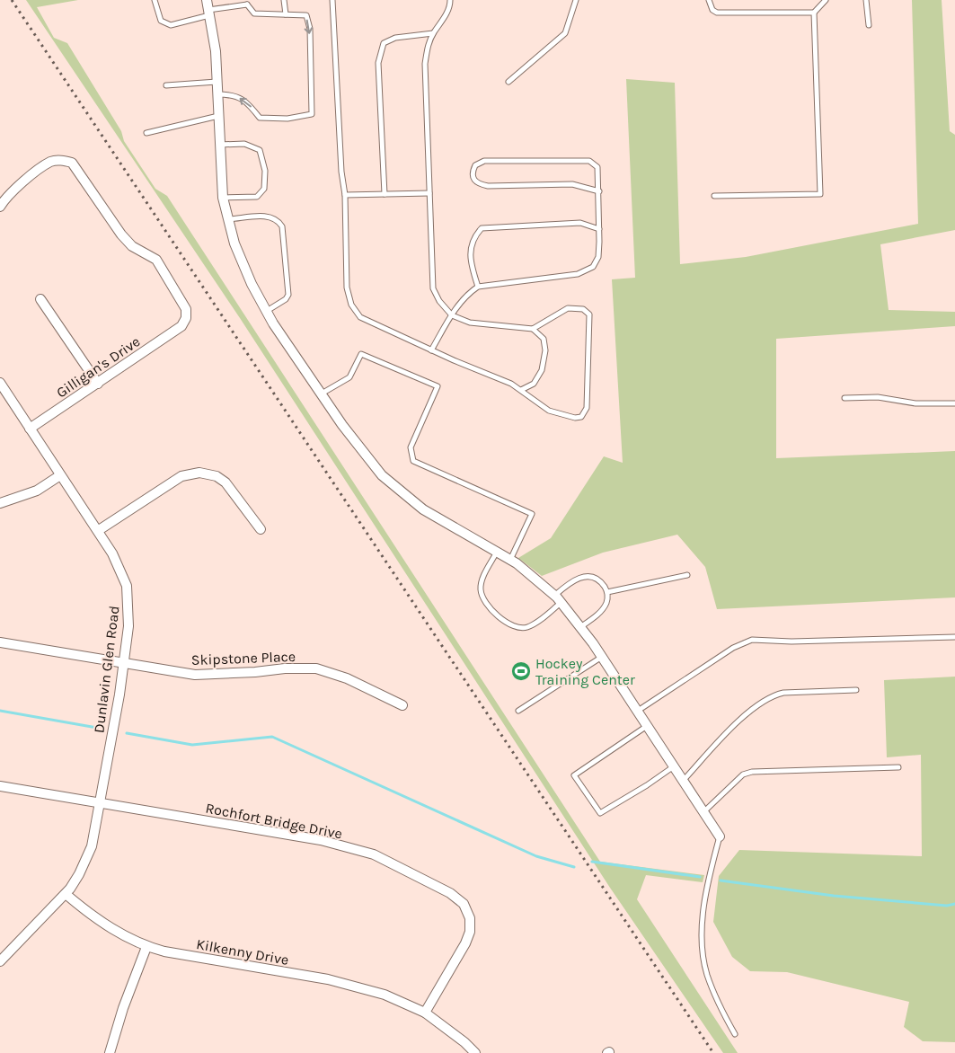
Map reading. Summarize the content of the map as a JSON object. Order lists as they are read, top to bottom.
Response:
{
  "streets": {
    "street": [
      "Gilligan's Drive",
      "Skipstone Place",
      "Dunlavin Glen Road",
      "Rochfort Bridge Drive",
      "Kilkenny Drive"
    ]
  },
  "crossings": [
    ["Gilligan's Drive", "Dunlavin Glen Road"],
    ["Skipstone Place", "Dunlavin Glen Road"],
    ["Dunlavin Glen Road", "Rochfort Bridge Drive"],
    ["Dunlavin Glen Road", "Kilkenny Drive"],
    ["Rochfort Bridge Drive", "Kilkenny Drive"]
  ],
  "places": {
    "sports": ["Hockey Training Center"]
  }
}
